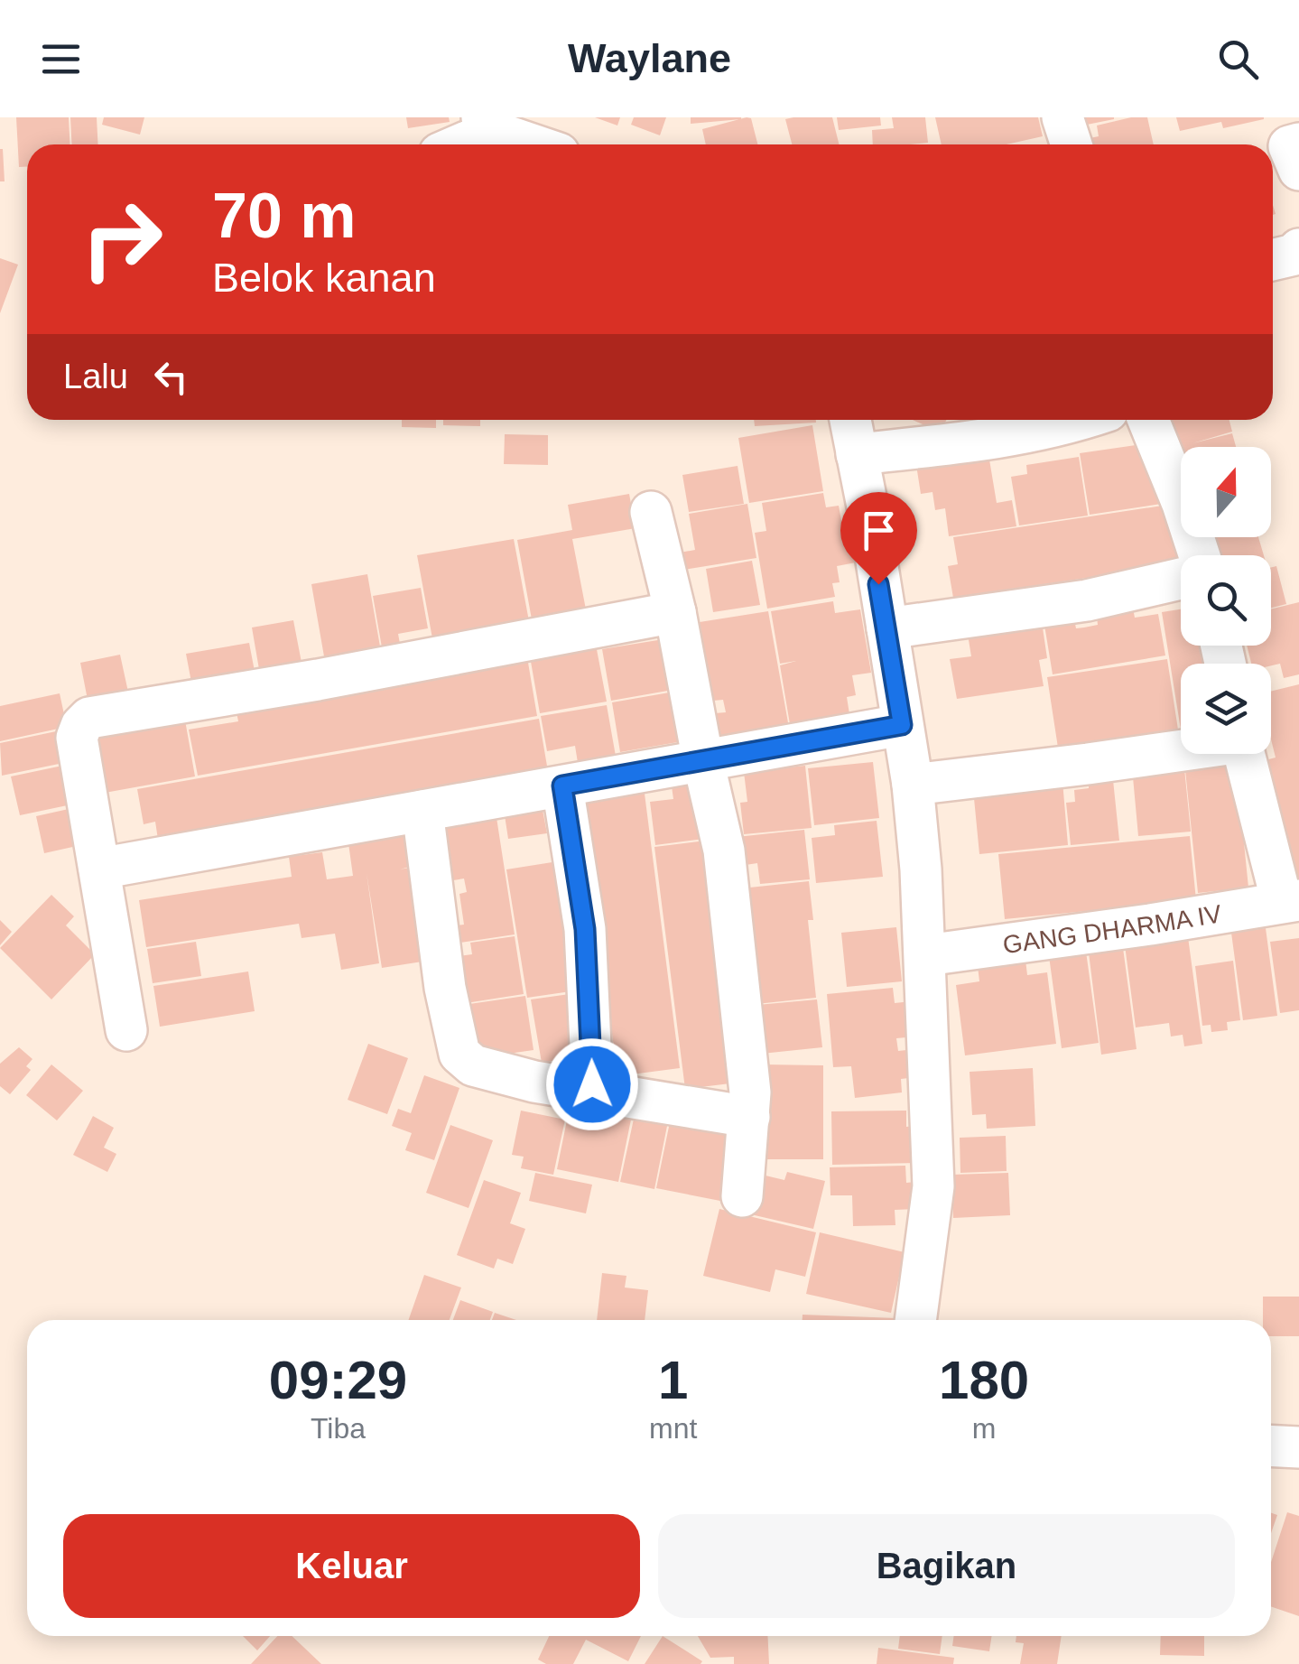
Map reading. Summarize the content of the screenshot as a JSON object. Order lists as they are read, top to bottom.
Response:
{
  "streets": {
    "street": ["GANG DHARMA IV"]
  },
  "north": "top",
  "page": {
    "header": "Waylane",
    "turn": ["70 m", "Belok kanan"],
    "then": "Lalu",
    "eta": [
      "09:29",
      "Tiba",
      "1",
      "mnt",
      "180",
      "m"
    ],
    "buttons": ["Keluar", "Bagikan"]
  }
}
